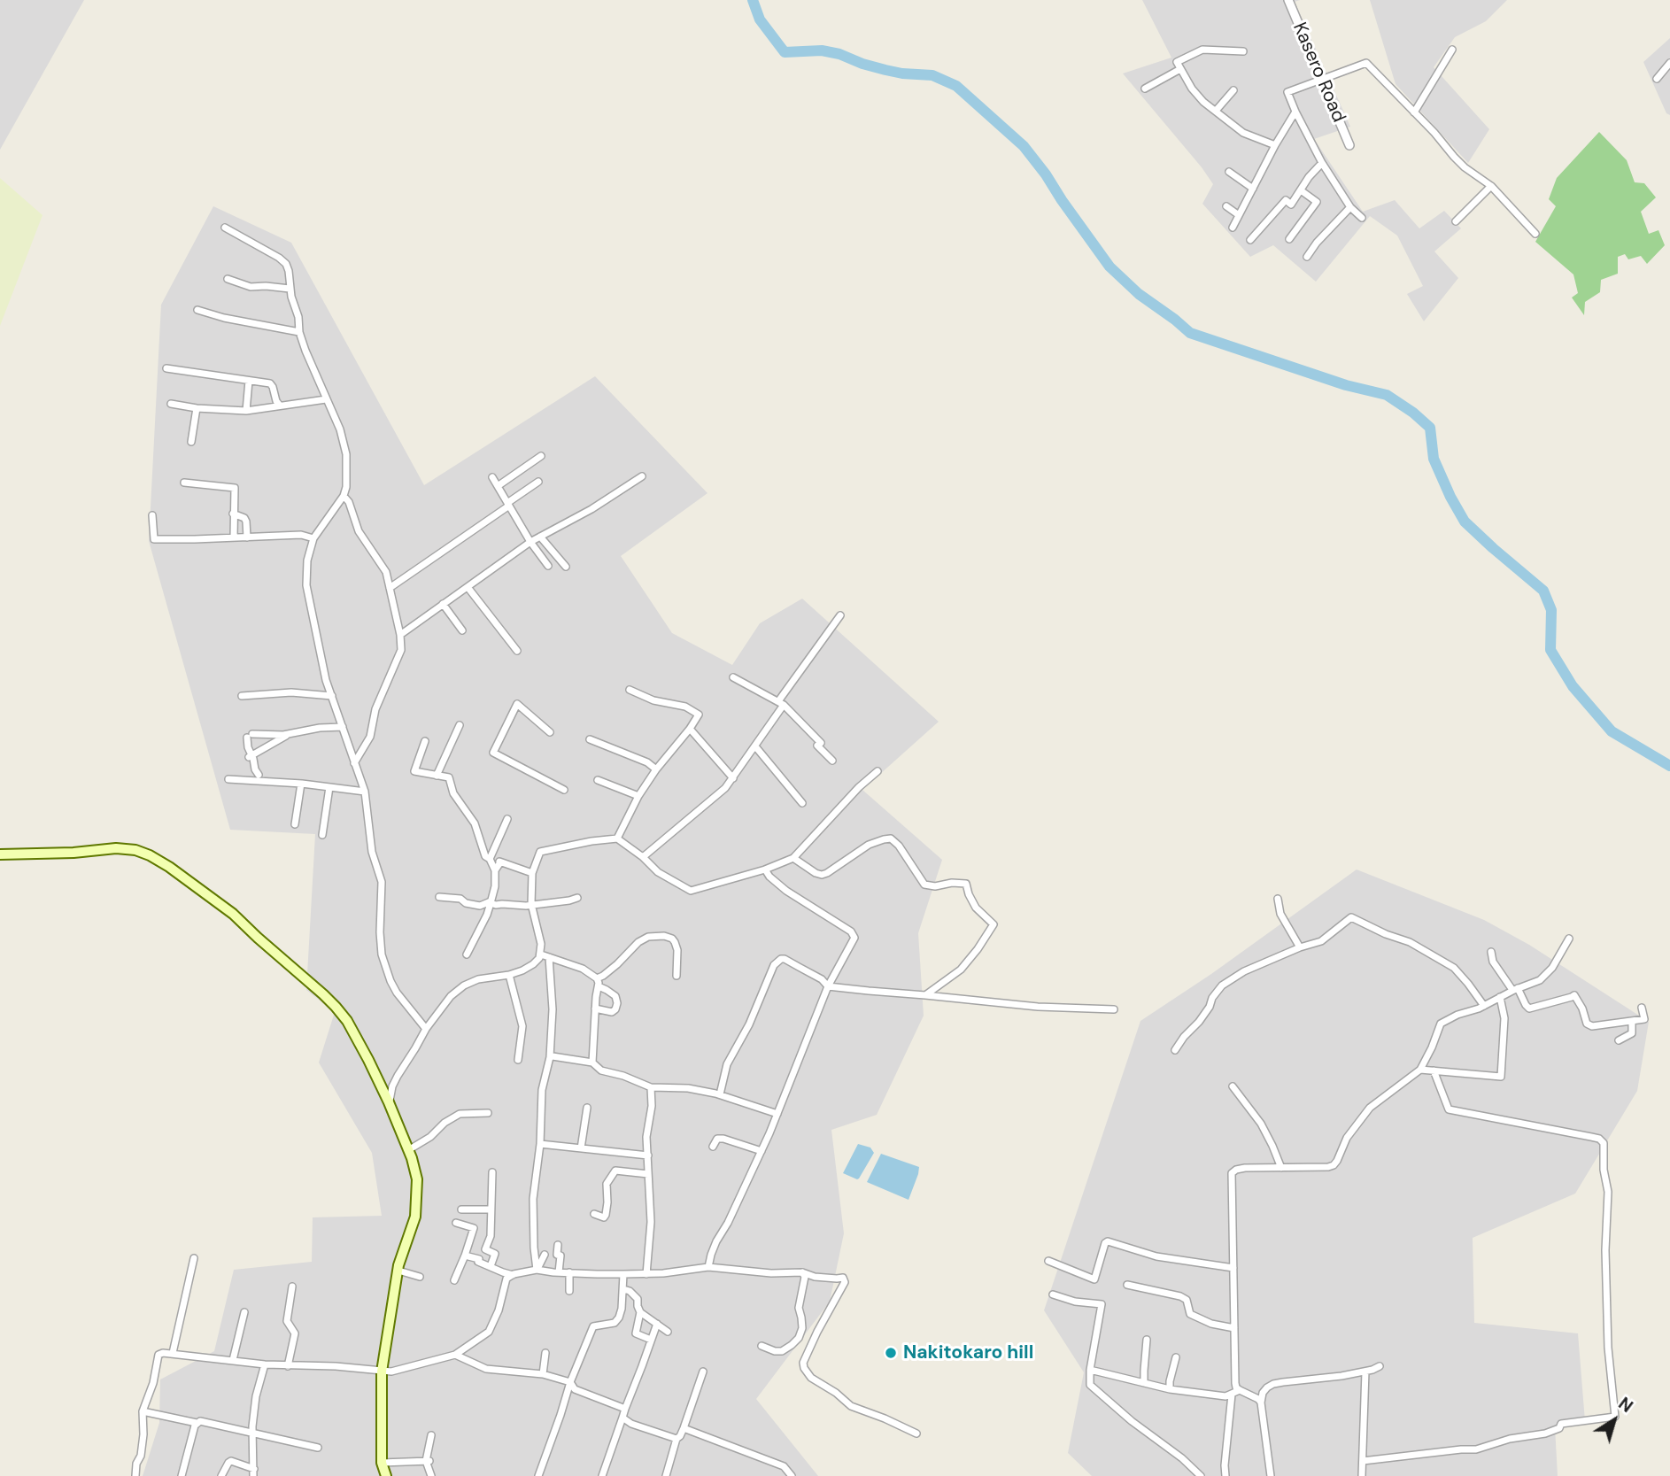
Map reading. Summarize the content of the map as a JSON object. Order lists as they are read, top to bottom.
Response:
{
  "streets": {
    "street": ["Kasero Road"]
  },
  "places": ["Nakitokaro hill"],
  "north": "top right"
}
